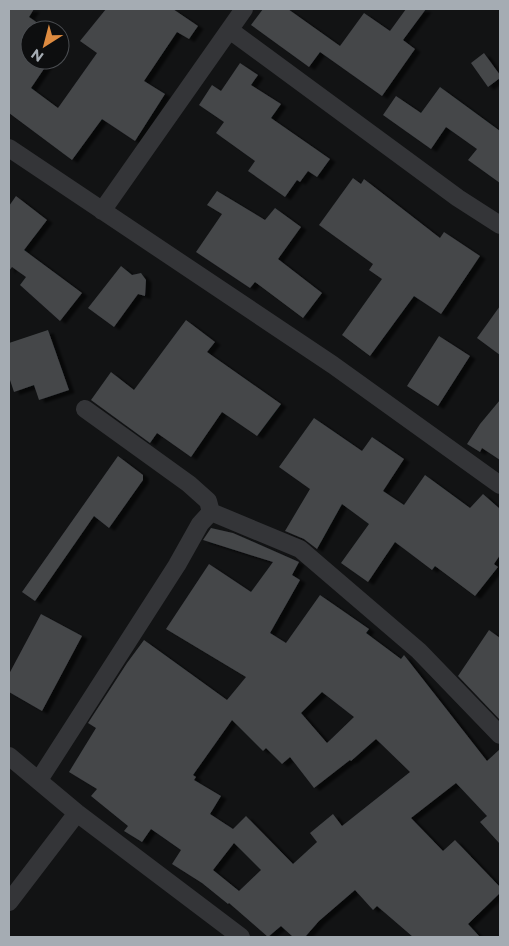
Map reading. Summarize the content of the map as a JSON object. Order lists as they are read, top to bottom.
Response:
{
  "north": "bottom left"
}
